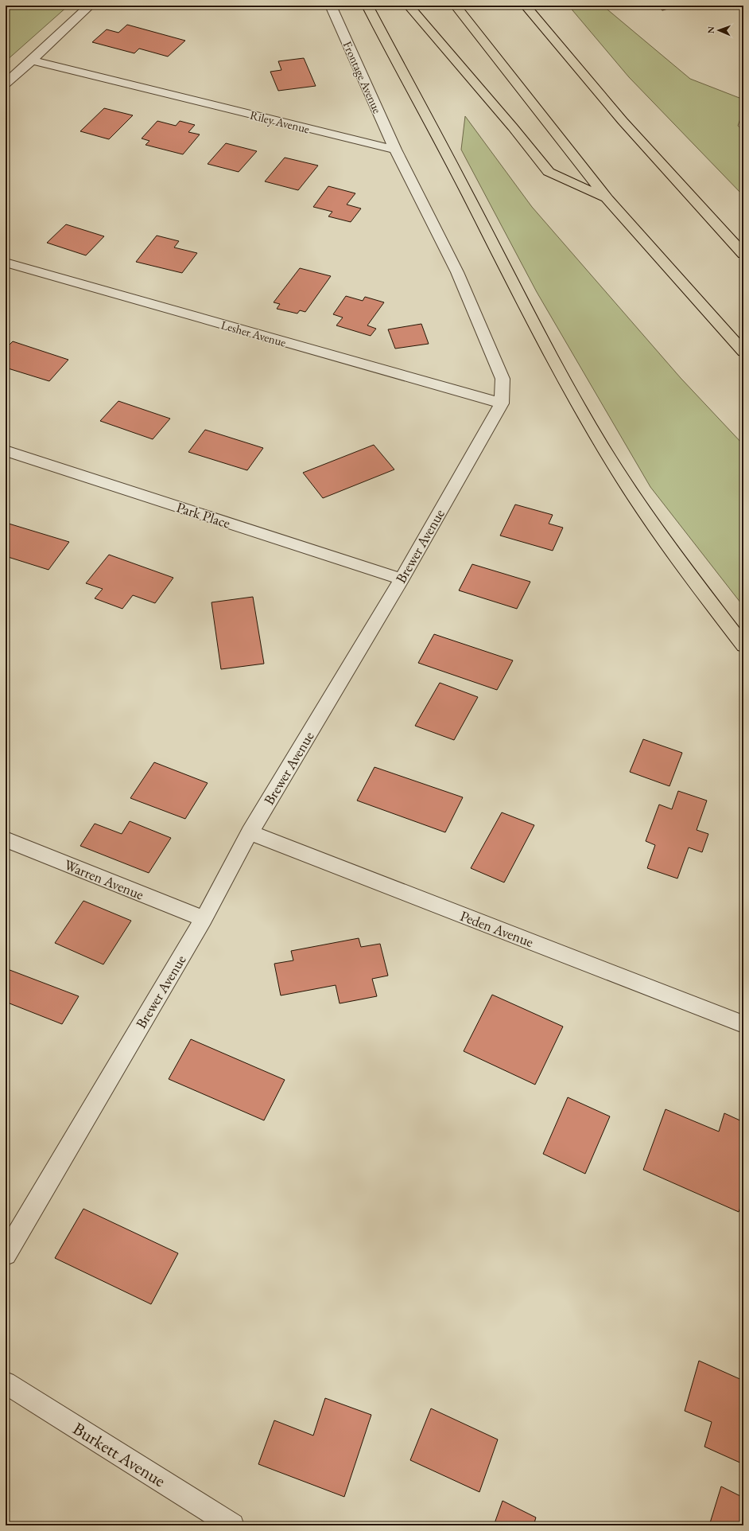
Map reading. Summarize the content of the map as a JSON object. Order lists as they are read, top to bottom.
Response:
{
  "streets": {
    "street": [
      "Frontage Avenue",
      "Riley Avenue",
      "Lesher Avenue",
      "Park Place",
      "Brewer Avenue",
      "Warren Avenue",
      "Peden Avenue",
      "Burkett Avenue"
    ]
  },
  "crossings": [
    ["Frontage Avenue", "Riley Avenue"],
    ["Frontage Avenue", "Brewer Avenue"],
    ["Riley Avenue", "Brewer Avenue"],
    ["Lesher Avenue", "Brewer Avenue"],
    ["Park Place", "Brewer Avenue"],
    ["Brewer Avenue", "Warren Avenue"],
    ["Brewer Avenue", "Peden Avenue"]
  ],
  "north": "left"
}
